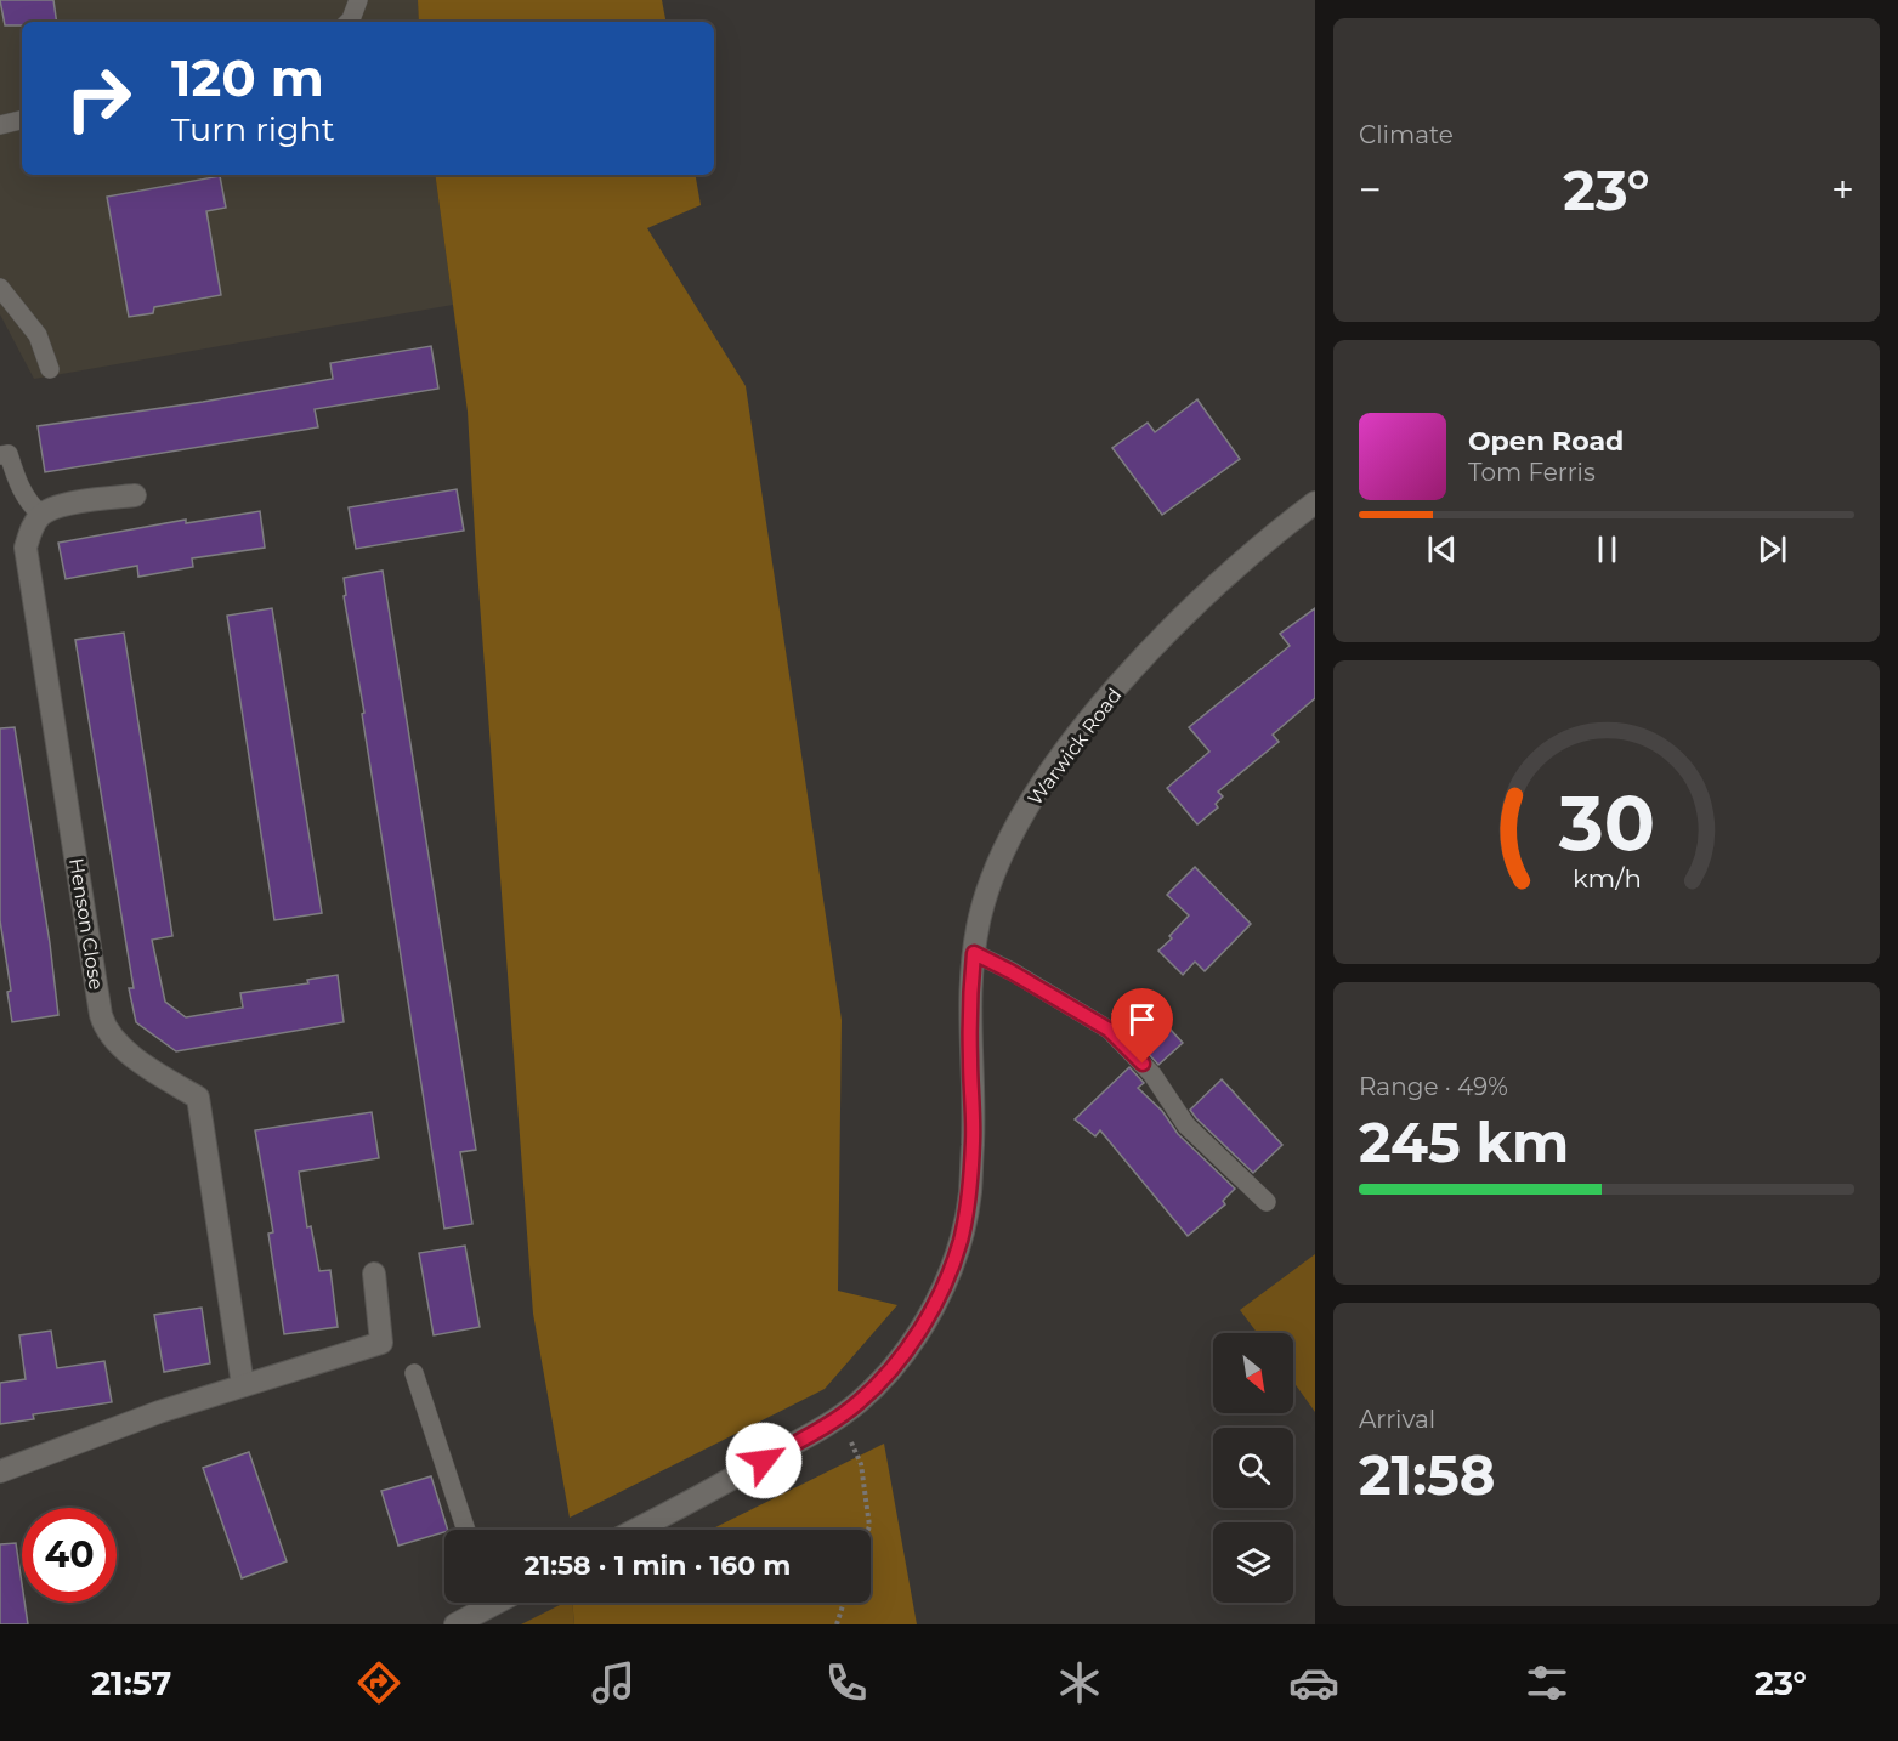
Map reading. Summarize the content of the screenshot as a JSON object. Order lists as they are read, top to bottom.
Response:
{
  "streets": {
    "street": ["Warwick Road", "Henson Close"]
  },
  "north": "bottom right",
  "page": {
    "tile": [
      "Climate",
      ["Range · 49%", "245 km"],
      ["Arrival", "21:58"]
    ],
    "turn": ["120 m", "Turn right"],
    "heat": ["−", "23°", "+"],
    "song": ["Open Road", "Tom Ferris"],
    "limit": "40",
    "trip": "21:58 · 1 min · 160 m",
    "tabs": ["21:57", "23°"],
    "gauge": ["30", "km/h"]
  }
}
